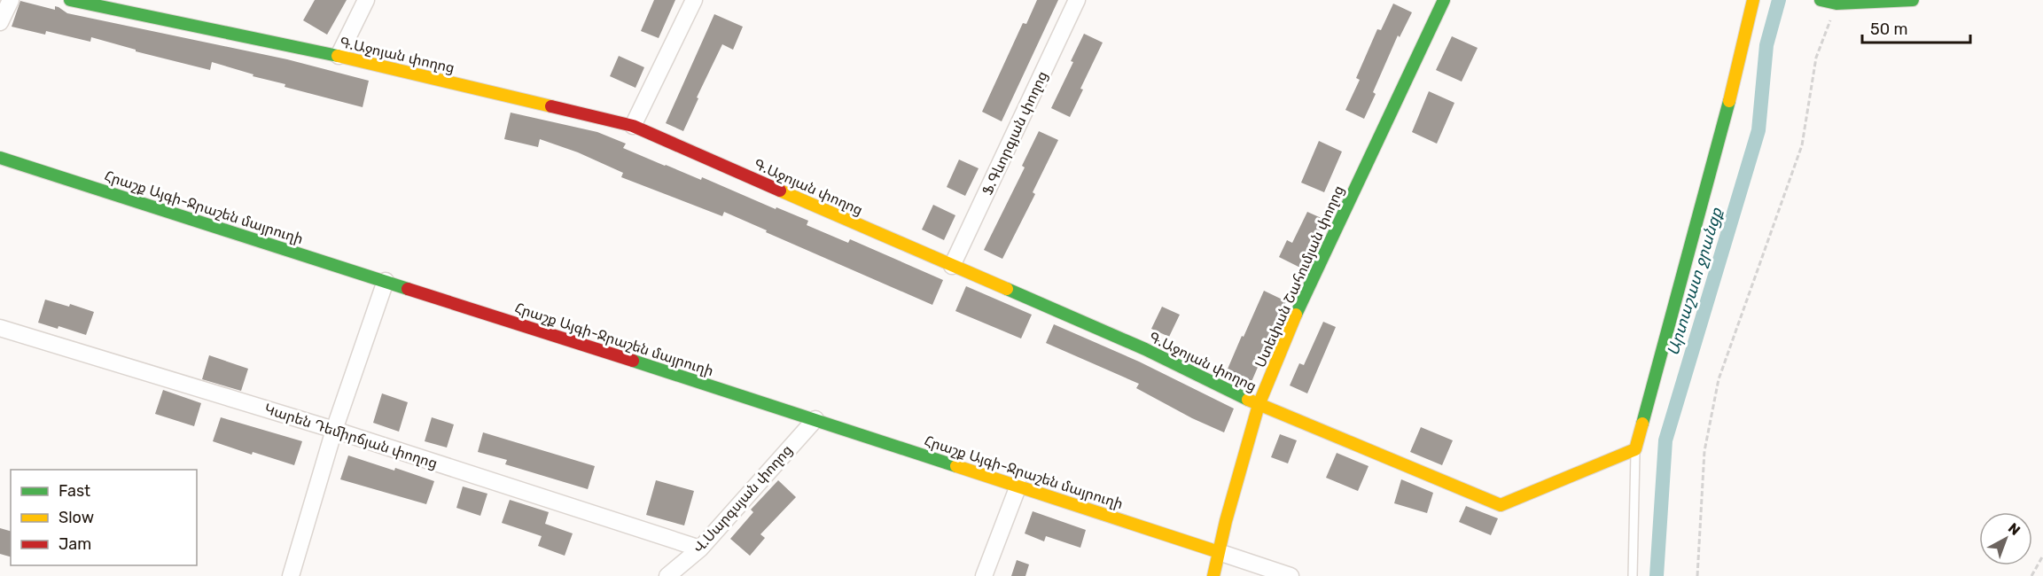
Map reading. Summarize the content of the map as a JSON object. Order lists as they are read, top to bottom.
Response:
{
  "streets": {
    "street": [
      "Գ.Աջոյան փողոց",
      "Ֆ.Գևորգյան փողոց",
      "Հրաշք Այգի-Ջրաշեն մայրուղի",
      "Ստեփան Շահումյան փողոց",
      "Կարեն Դեմիրճյան փողոց",
      "Վ.Սարգսյան փողոց"
    ]
  },
  "crossings": [
    ["Գ.Աջոյան փողոց", "Ֆ.Գևորգյան փողոց"],
    ["Գ.Աջոյան փողոց", "Ստեփան Շահումյան փողոց"],
    ["Հրաշք Այգի-Ջրաշեն մայրուղի", "Ստեփան Շահումյան փողոց"],
    ["Հրաշք Այգի-Ջրաշեն մայրուղի", "Վ.Սարգսյան փողոց"],
    ["Կարեն Դեմիրճյան փողոց", "Վ.Սարգսյան փողոց"]
  ],
  "water": ["Արտաշատ ջրանցք"],
  "legend": ["Fast", "Slow", "Jam"],
  "scale_bar": "50 m",
  "north": "top right"
}
